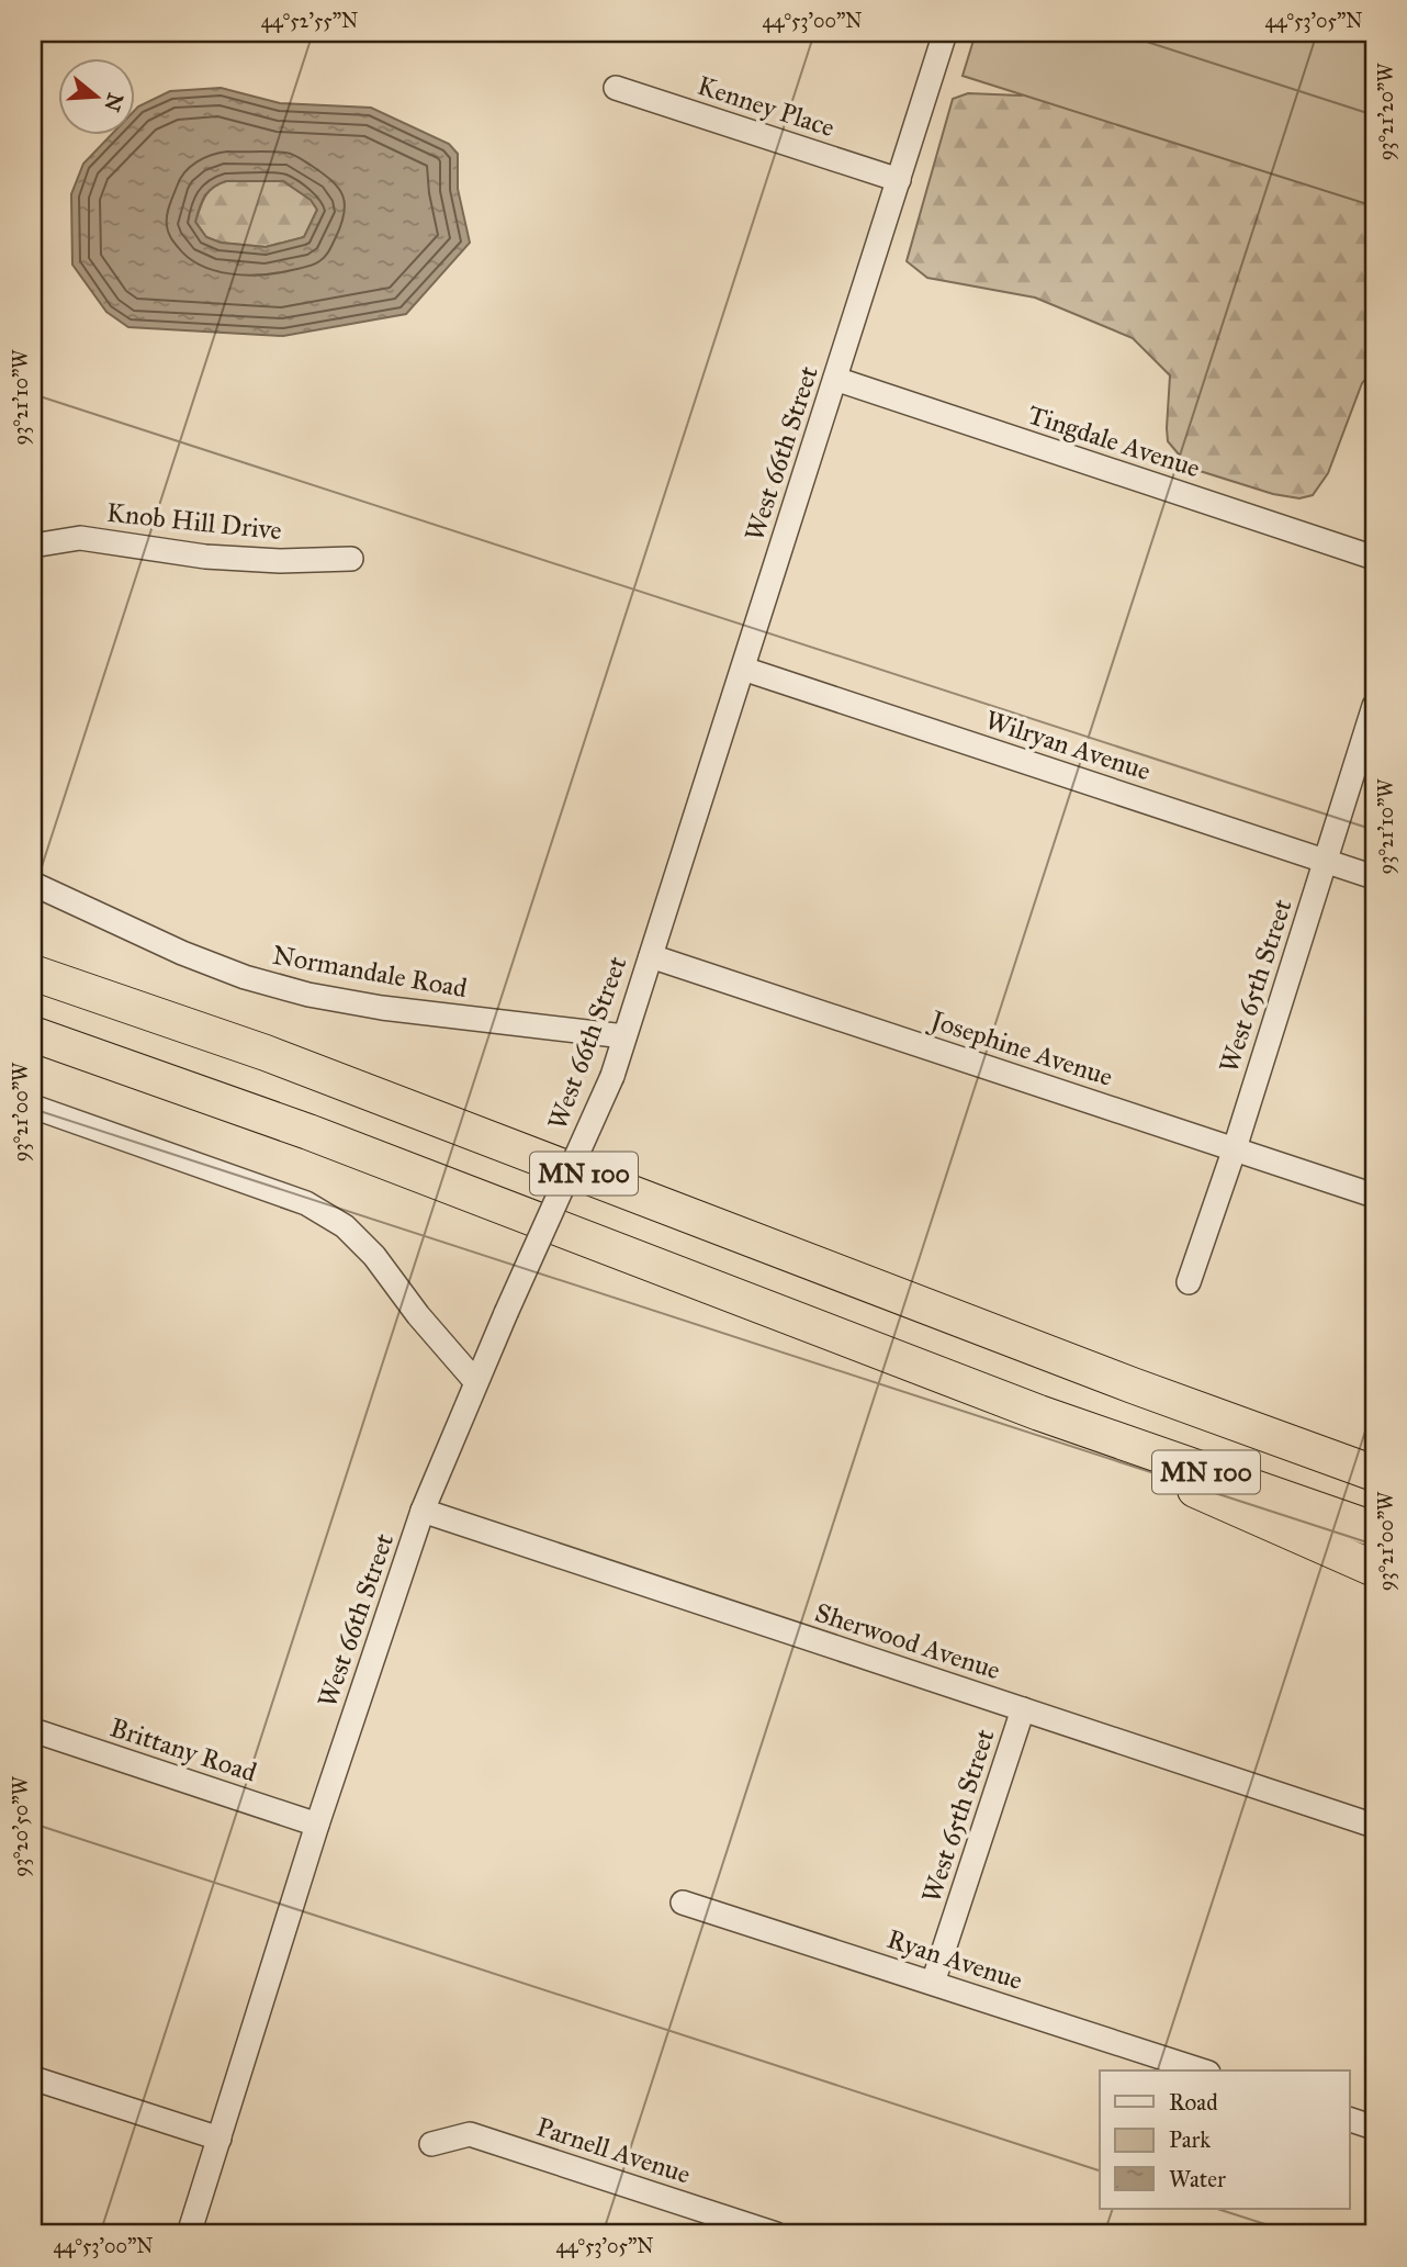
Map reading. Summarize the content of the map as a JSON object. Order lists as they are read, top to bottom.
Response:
{
  "streets": {
    "highway": ["MN 100"],
    "street": [
      "Kenney Place",
      "Tingdale Avenue",
      "West 66th Street",
      "Knob Hill Drive",
      "Wilryan Avenue",
      "Normandale Road",
      "West 65th Street",
      "Josephine Avenue",
      "Sherwood Avenue",
      "Brittany Road",
      "Ryan Avenue",
      "Parnell Avenue"
    ]
  },
  "crossings": [
    ["Kenney Place", "West 66th Street"],
    ["Tingdale Avenue", "West 66th Street"],
    ["West 66th Street", "Wilryan Avenue"],
    ["West 66th Street", "Normandale Road"],
    ["West 66th Street", "Josephine Avenue"],
    ["West 66th Street", "Sherwood Avenue"],
    ["West 66th Street", "Brittany Road"],
    ["Wilryan Avenue", "West 65th Street"],
    ["West 65th Street", "Josephine Avenue"],
    ["West 65th Street", "Sherwood Avenue"],
    ["West 65th Street", "Ryan Avenue"]
  ],
  "legend": ["Road", "Park", "Water"],
  "north": "right",
  "coordinates": [
    "44°52'55\"N",
    "44°53'00\"N",
    "44°53'05\"N",
    "93°21'20\"W",
    "93°21'10\"W",
    "93°21'00\"W",
    "93°20'50\"W"
  ]
}
